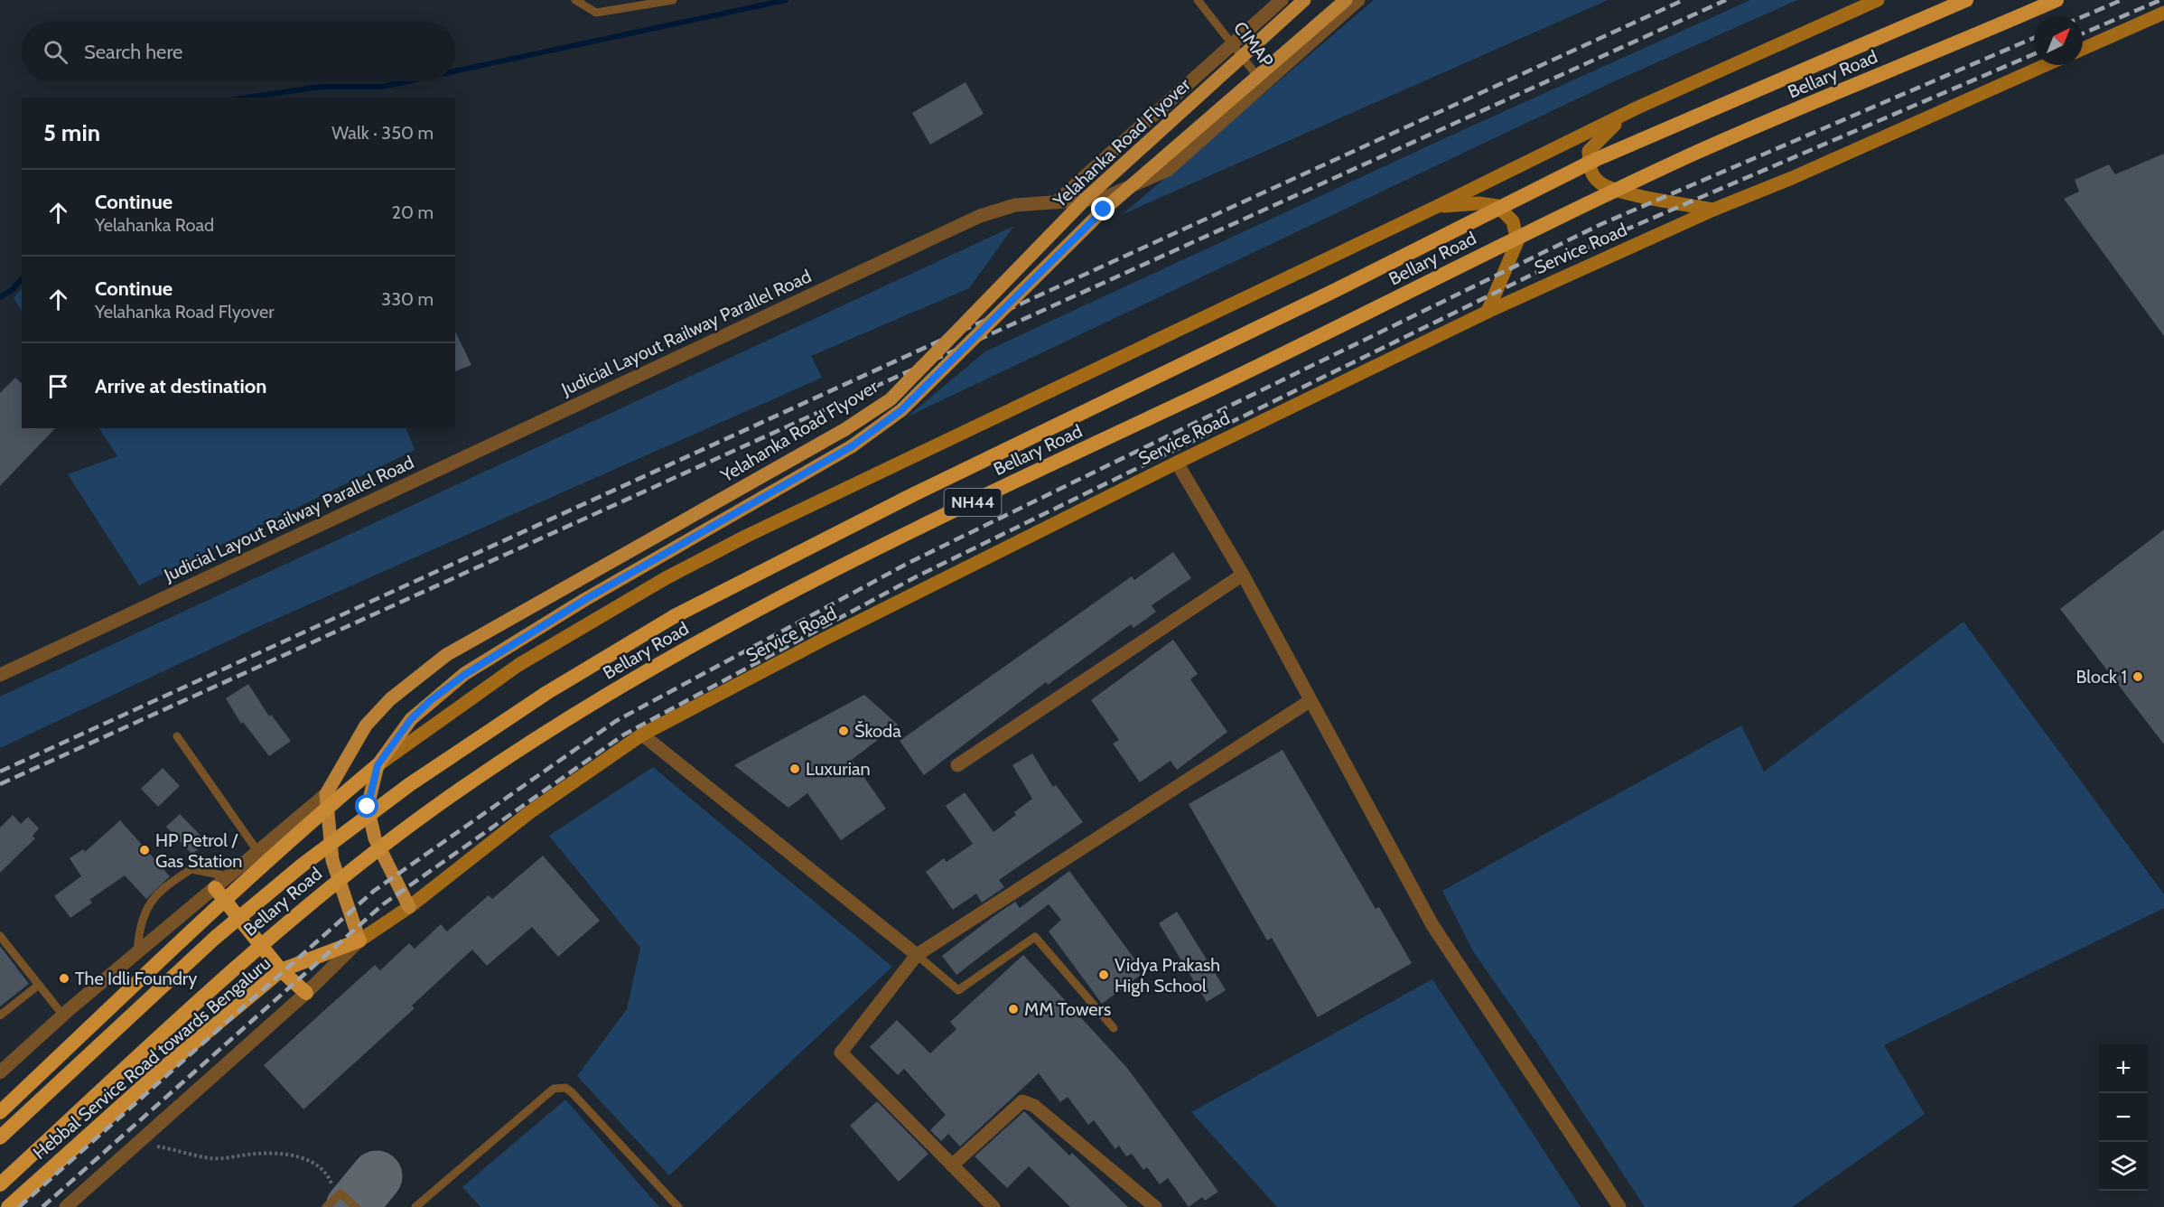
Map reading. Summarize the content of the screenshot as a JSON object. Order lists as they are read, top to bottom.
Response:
{
  "streets": {
    "highway": ["Bellary Road", "NH44", "Hebbal Service Road towards Bengaluru"],
    "main road": ["Yelahanka Road Flyover", "Service Road"],
    "street": ["Judicial Layout Railway Parallel Road"],
    "lane": ["CIMAP"]
  },
  "crossings": [
    ["CIMAP", "Judicial Layout Railway Parallel Road"],
    ["Service Road", "Hebbal Service Road towards Bengaluru"]
  ],
  "places": [
    "Block 1",
    "Škoda",
    "Luxurian",
    "HP Petrol / Gas Station",
    "Vidya Prakash High School",
    "The Idli Foundry",
    "MM Towers"
  ],
  "north": "top right",
  "page": {
    "search": "Search here",
    "heading": ["5 min", "Walk · 350 m"],
    "list": [
      ["Continue", "Yelahanka Road", "20 m"],
      ["Continue", "Yelahanka Road Flyover", "330 m"],
      "Arrive at destination"
    ],
    "map_buttons": ["+", "−"]
  }
}
